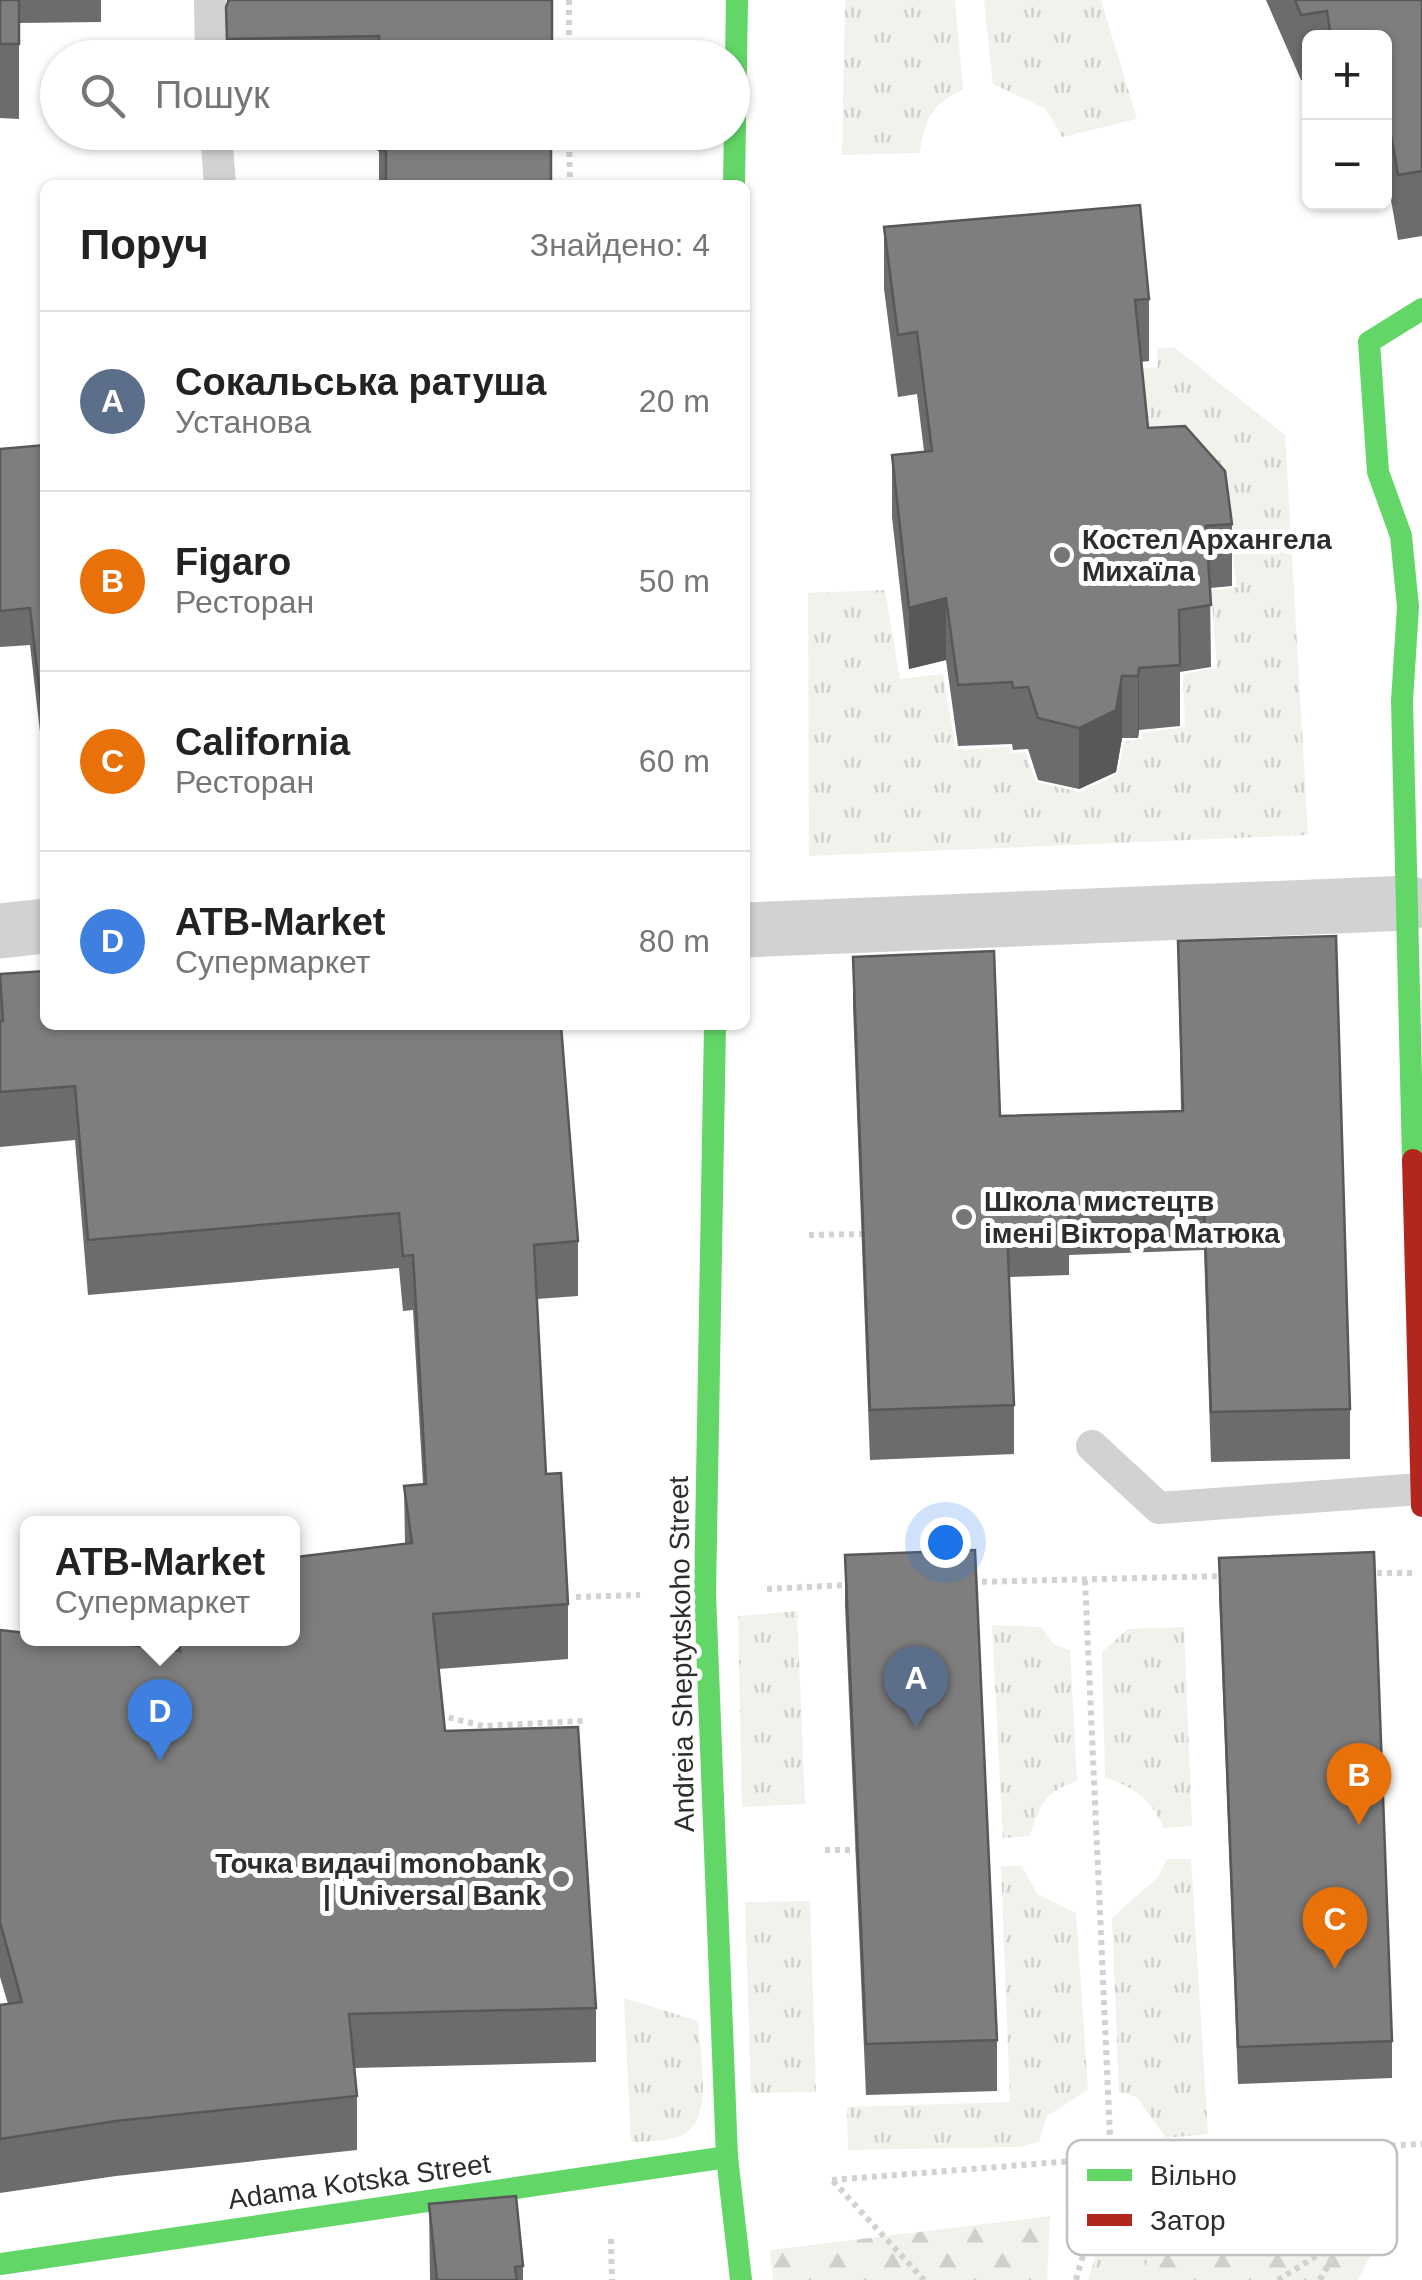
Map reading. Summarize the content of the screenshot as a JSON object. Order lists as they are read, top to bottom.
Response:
{
  "streets": {
    "street": ["Andreia Sheptytskoho Street", "Adama Kotska Street"]
  },
  "crossings": [
    ["Andreia Sheptytskoho Street", "Adama Kotska Street"]
  ],
  "places": ["Костел Архангела Михаїла", "Школа мистецтв імені Віктора Матюка", "Точка видачі monobank | Universal Bank"],
  "legend": ["Вільно", "Затор"],
  "page": {
    "map_buttons": ["+", "−"],
    "search": "Пошук",
    "heading": ["Поруч", "Знайдено: 4"],
    "list": [
      {
        "mark": "A",
        "name": "Сокальська ратуша",
        "note": "Установа",
        "value": "20 m"
      },
      {
        "mark": "B",
        "name": "Figaro",
        "note": "Ресторан",
        "value": "50 m"
      },
      {
        "mark": "C",
        "name": "California",
        "note": "Ресторан",
        "value": "60 m"
      },
      {
        "mark": "D",
        "name": "ATB-Market",
        "note": "Супермаркет",
        "value": "80 m"
      }
    ],
    "popup": ["ATB-Market", "Супермаркет"],
    "pins": [
      "A",
      "D",
      "B",
      "C"
    ]
  }
}
